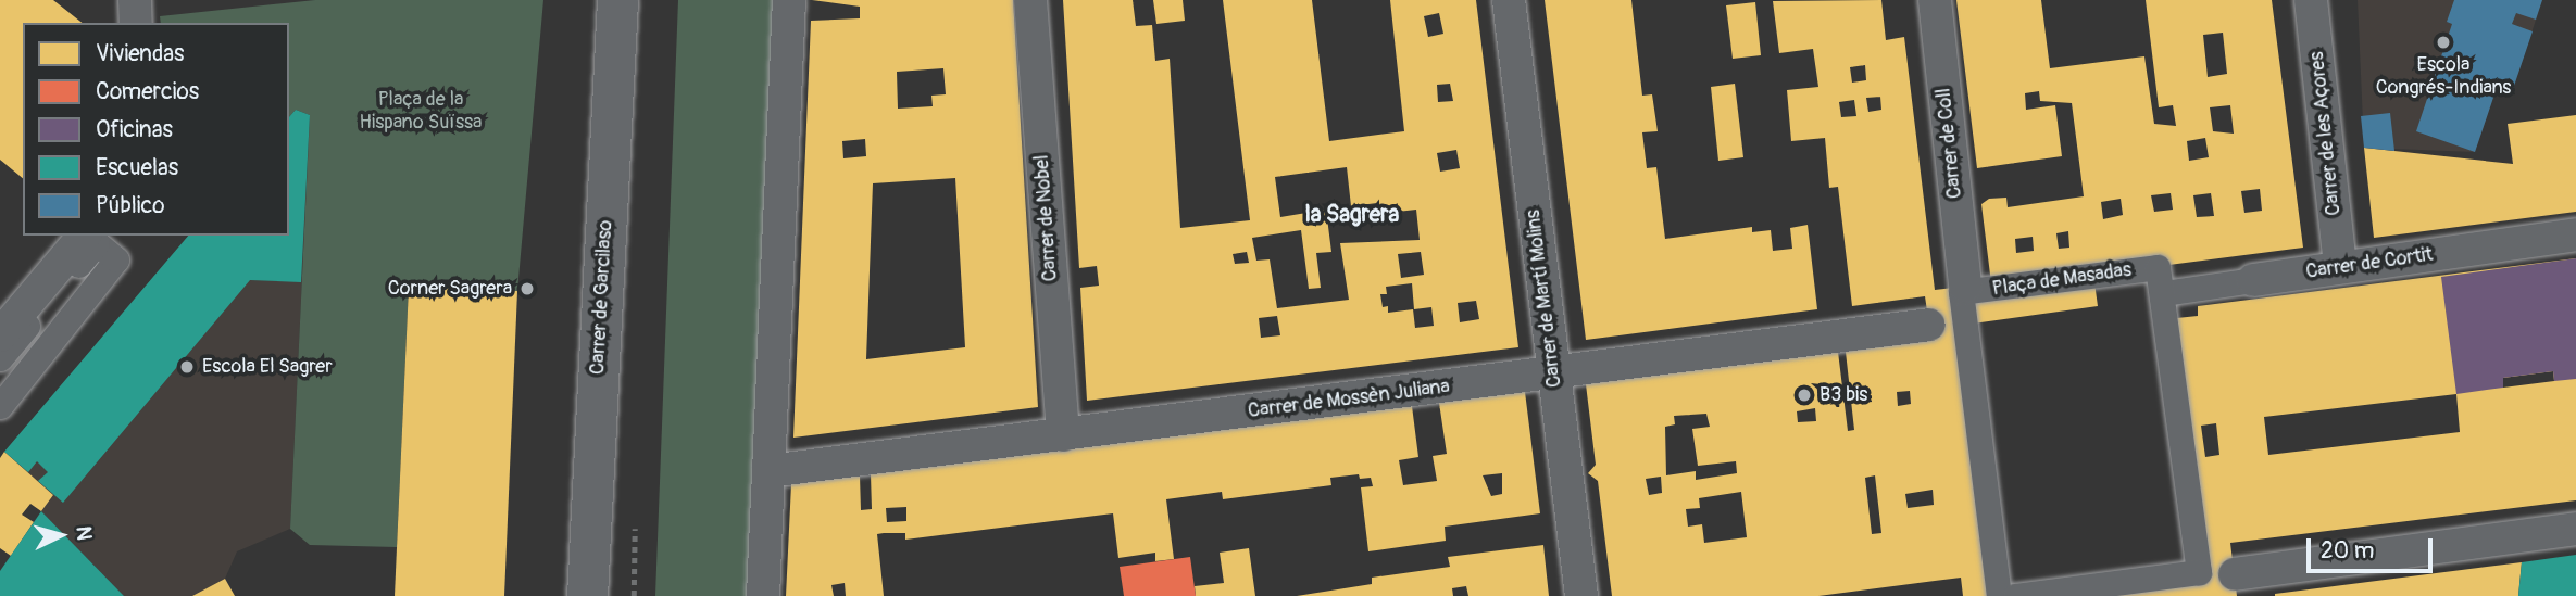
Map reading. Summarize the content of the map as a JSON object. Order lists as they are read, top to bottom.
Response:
{
  "streets": {
    "street": [
      "Carrer de les Açores",
      "Carrer de Coll",
      "Carrer de Nobel",
      "Carrer de Cortit",
      "Plaça de Masadas",
      "Carrer de Garcilaso",
      "Carrer de Martí Molins",
      "Carrer de Mossèn Juliana"
    ]
  },
  "crossings": [
    ["Carrer de les Açores", "Carrer de Cortit"],
    ["Carrer de Nobel", "Carrer de Mossèn Juliana"],
    ["Carrer de Cortit", "Plaça de Masadas"],
    ["Carrer de Martí Molins", "Carrer de Mossèn Juliana"]
  ],
  "districts": ["la Sagrera"],
  "parks": ["Plaça de la Hispano Suïssa"],
  "places": [
    "Escola Congrés-Indians",
    "Corner Sagrera",
    "Escola El Sagrer",
    "B3 bis"
  ],
  "legend": [
    "Viviendas",
    "Comercios",
    "Oficinas",
    "Escuelas",
    "Público"
  ],
  "scale_bar": "20 m",
  "north": "right"
}
